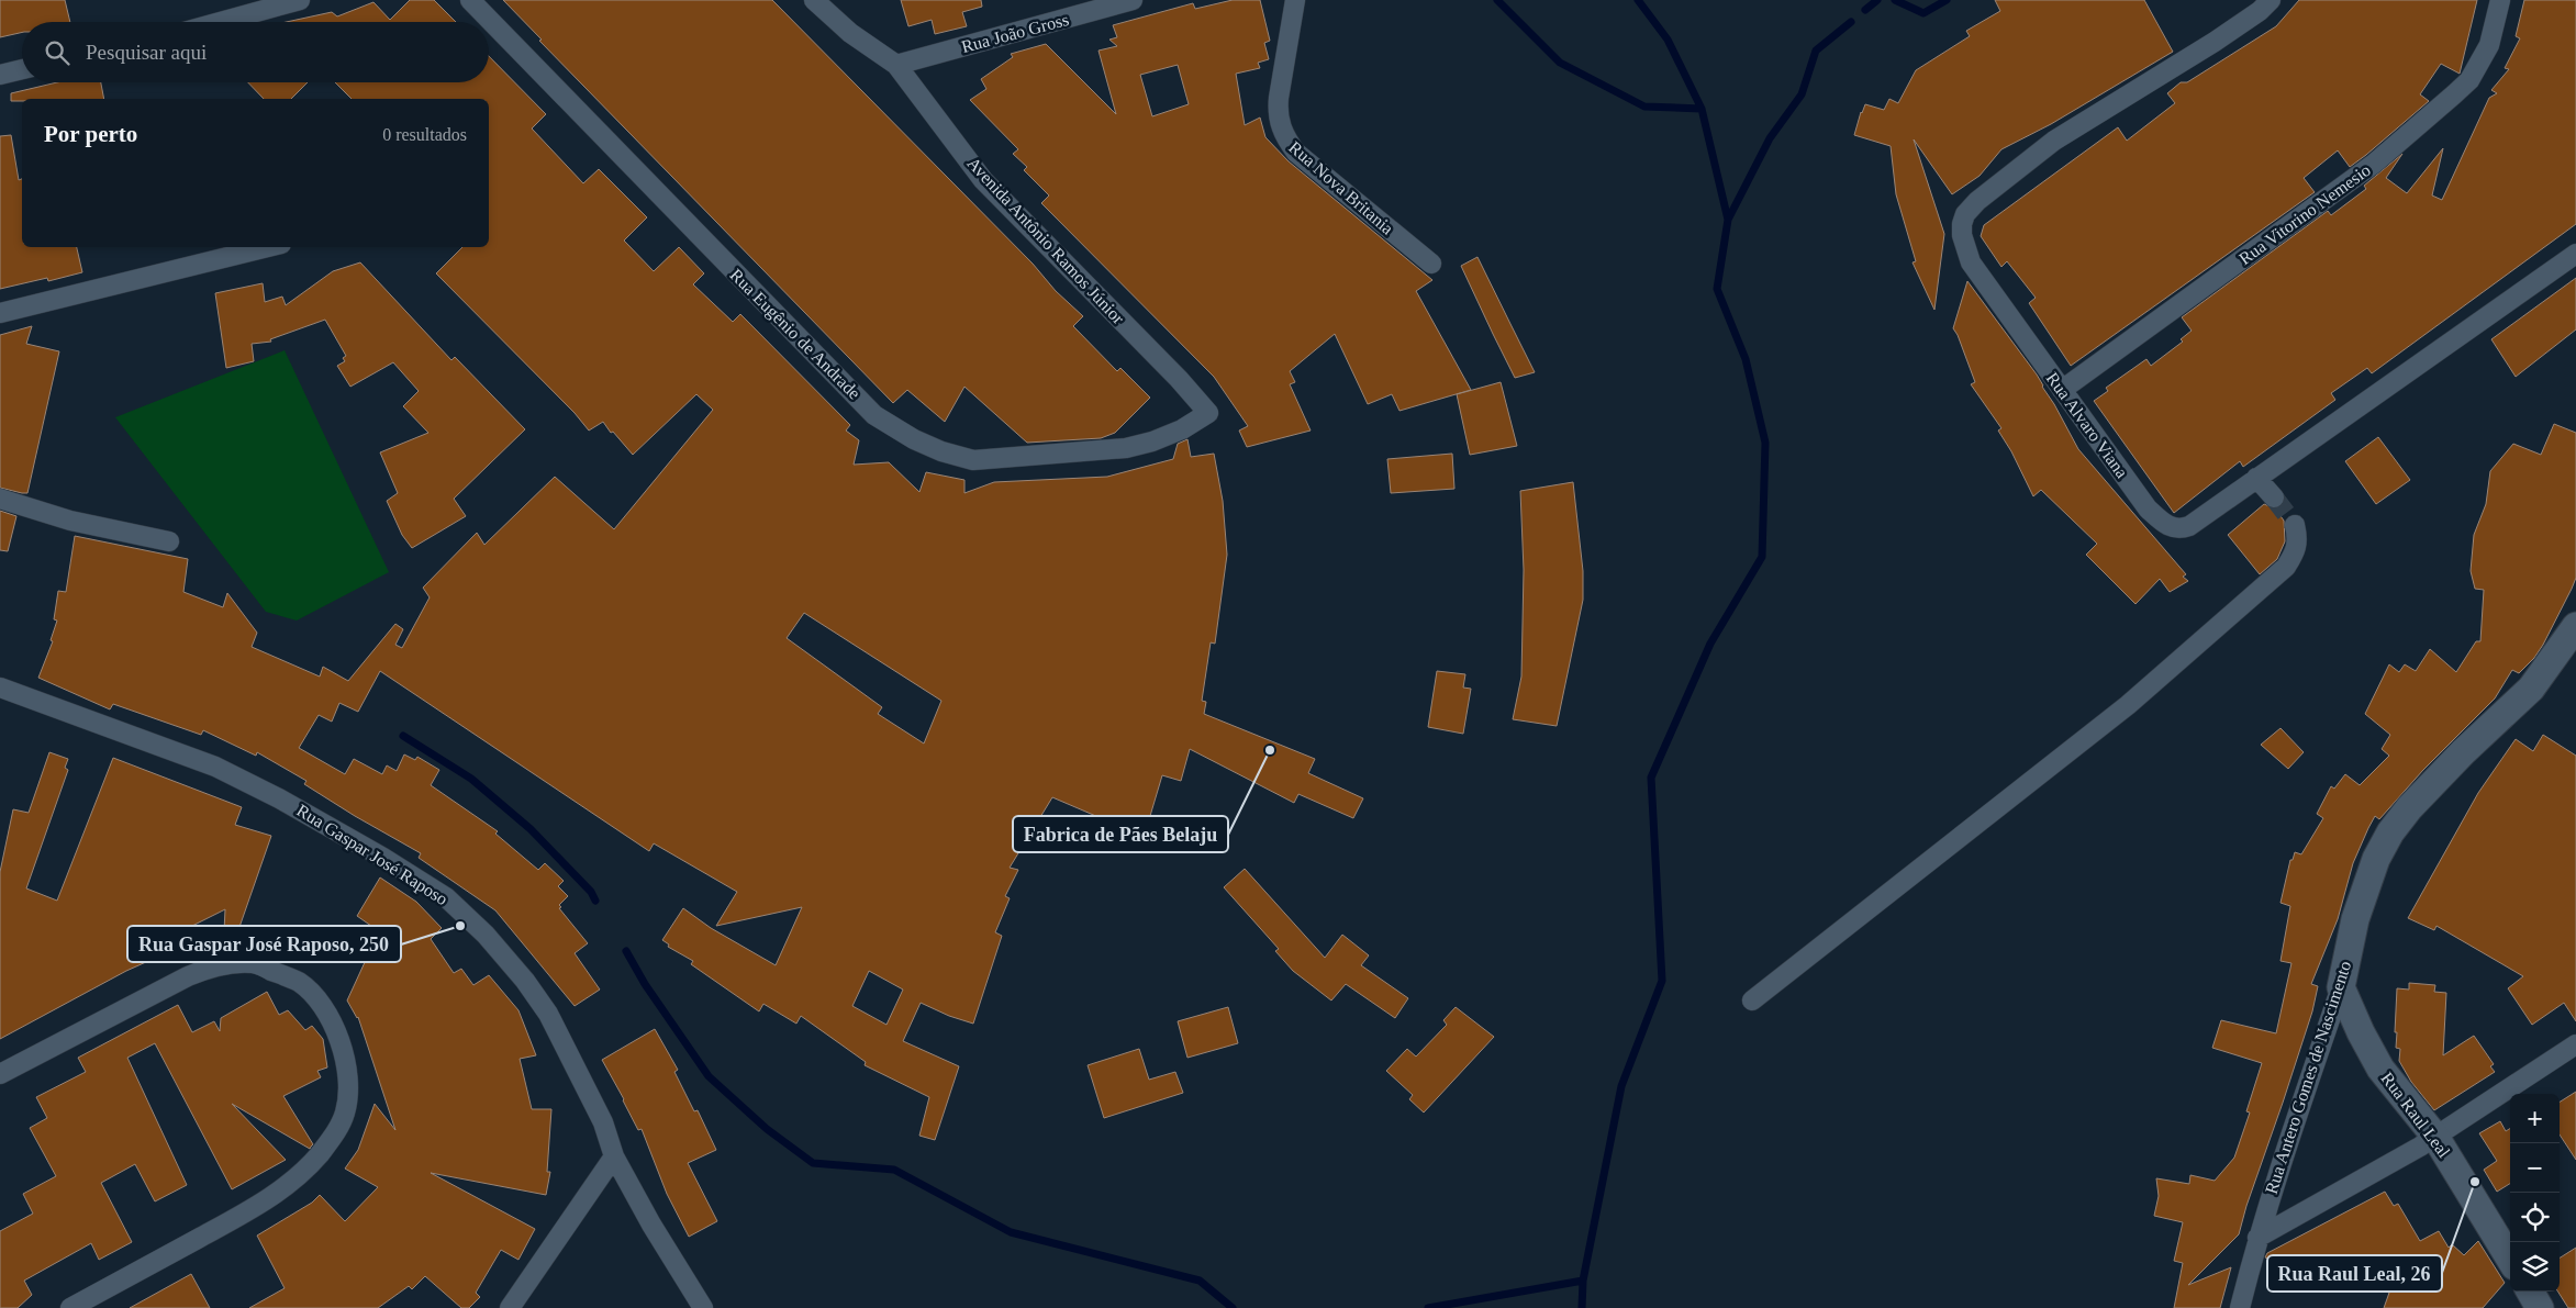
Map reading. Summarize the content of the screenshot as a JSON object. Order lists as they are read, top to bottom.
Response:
{
  "streets": {
    "street": [
      "Rua João Gross",
      "Rua Nova Britania",
      "Rua Vitorino Nemesio",
      "Avenida Antônio Ramos Júnior",
      "Rua Eugênio de Andrade",
      "Rua Alvaro Viana",
      "Rua Gaspar José Raposo",
      "Rua Antero Gomes de Nascimento",
      "Rua Raul Leal"
    ]
  },
  "crossings": [
    ["Rua João Gross", "Avenida Antônio Ramos Júnior"],
    ["Rua Vitorino Nemesio", "Rua Alvaro Viana"],
    ["Avenida Antônio Ramos Júnior", "Rua Eugênio de Andrade"],
    ["Rua Antero Gomes de Nascimento", "Rua Raul Leal"]
  ],
  "places": ["Fabrica de Pães Belaju", "Rua Gaspar José Raposo, 250", "Rua Raul Leal, 26"],
  "page": {
    "search": "Pesquisar aqui",
    "heading": ["Por perto", "0 resultados"],
    "map_buttons": ["+", "−"]
  }
}
